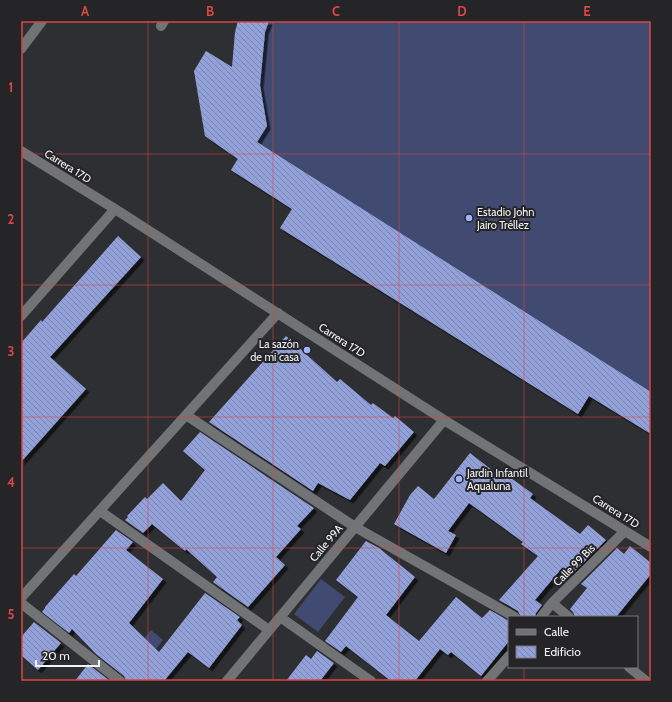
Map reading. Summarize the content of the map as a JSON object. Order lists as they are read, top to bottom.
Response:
{
  "streets": {
    "street": ["Carrera 17D", "Calle 99A", "Calle 99 Bis"]
  },
  "crossings": [
    ["Carrera 17D", "Calle 99A"],
    ["Carrera 17D", "Calle 99 Bis"]
  ],
  "places": ["Estadio John Jairo Tréllez", "La sazón de mi casa", "Jardin Infantil Aqualuna"],
  "legend": ["Calle", "Edificio"],
  "scale_bar": "20 m",
  "grid": {
    "columns": [
      "A",
      "B",
      "C",
      "D",
      "E"
    ],
    "rows": [
      "1",
      "2",
      "3",
      "4",
      "5"
    ]
  }
}
